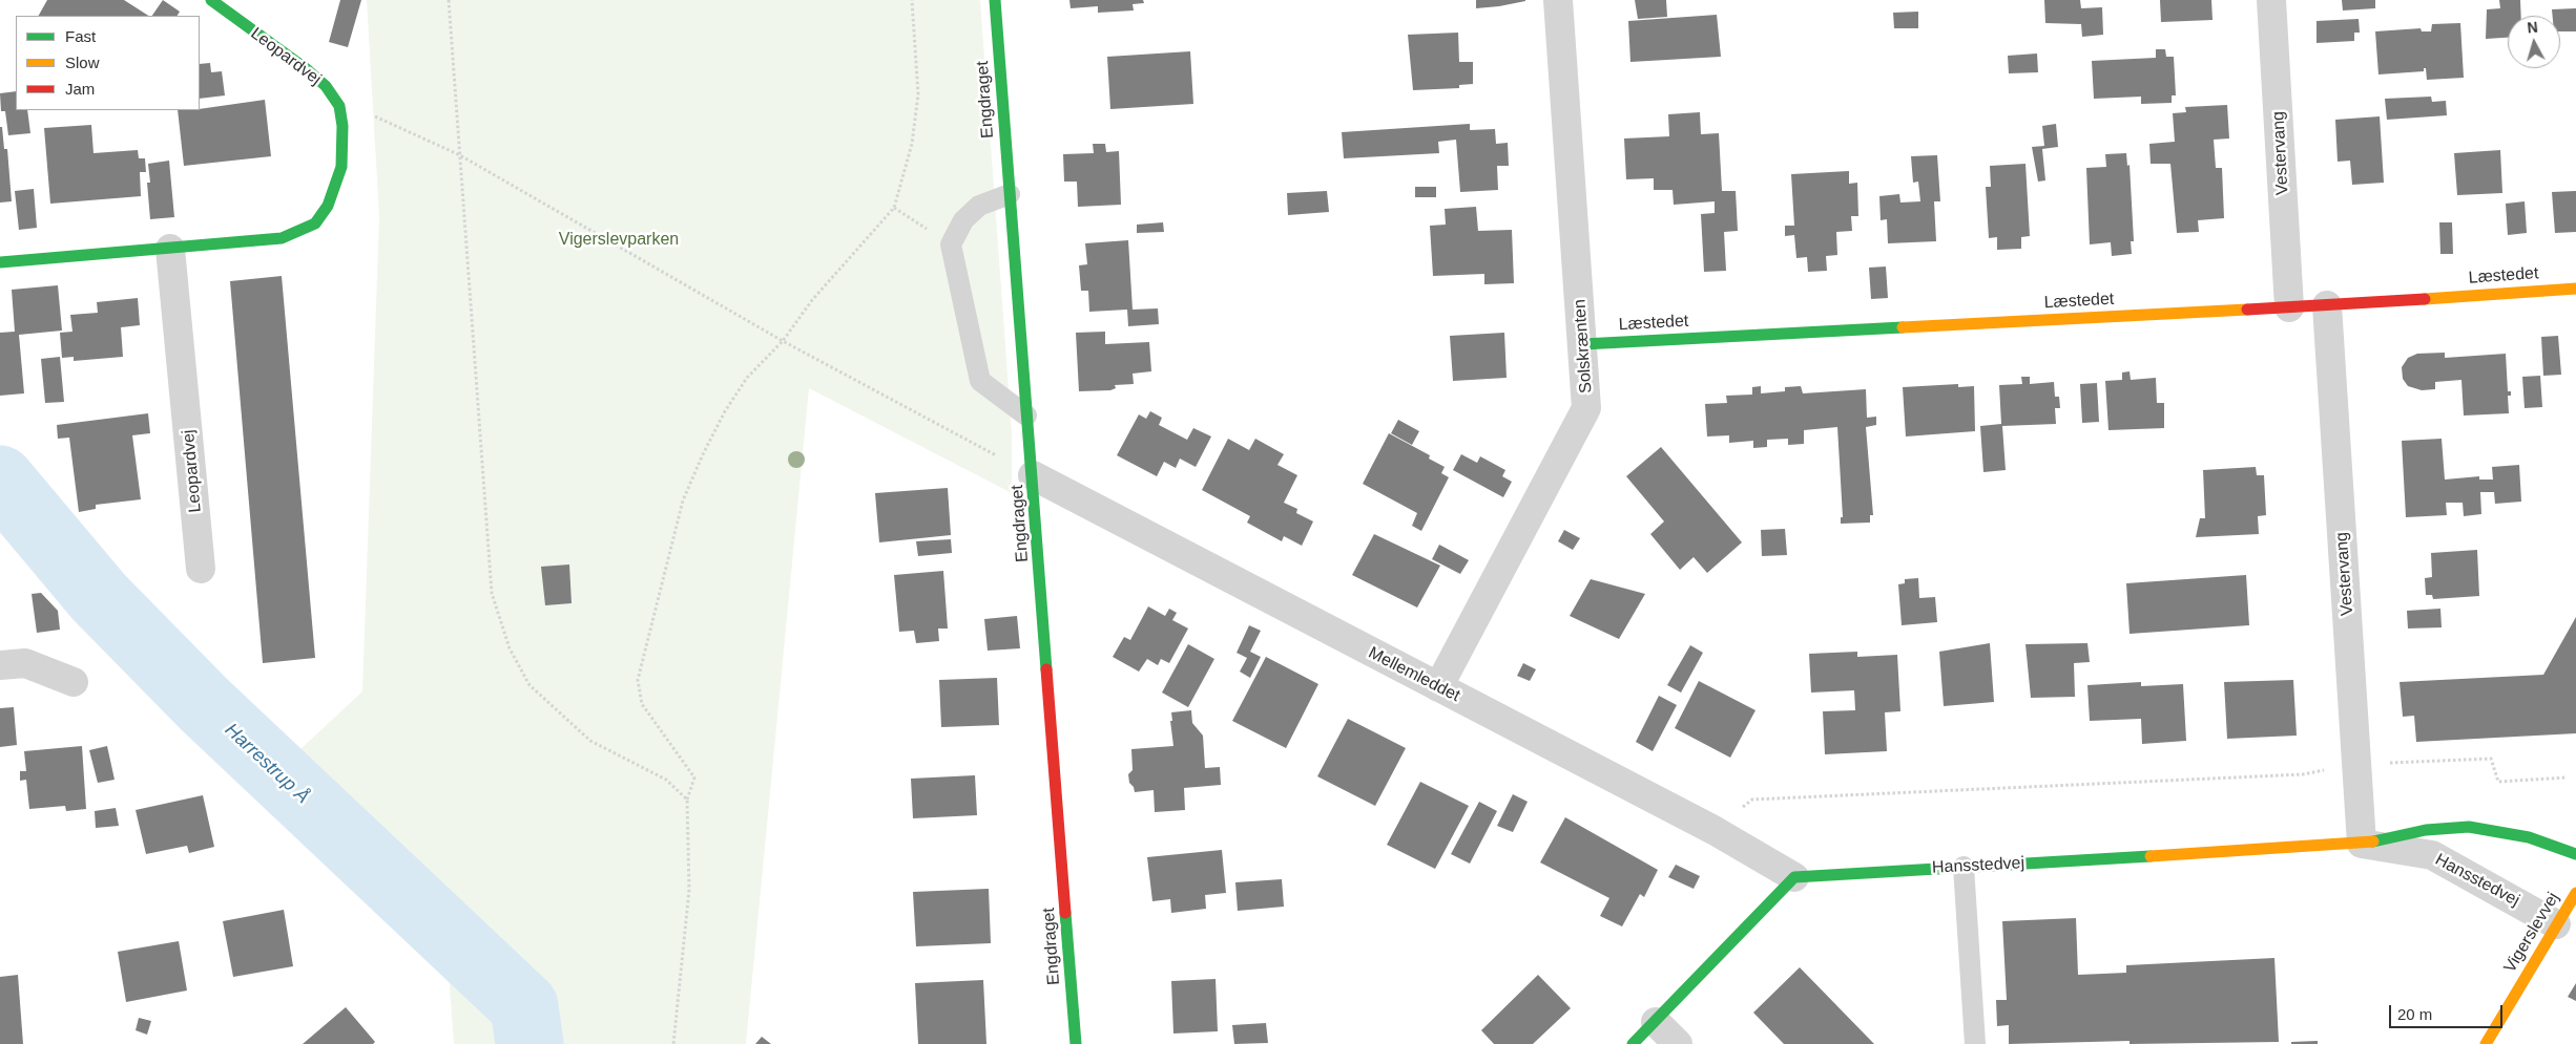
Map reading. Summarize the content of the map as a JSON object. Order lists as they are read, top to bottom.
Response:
{
  "streets": {
    "street": [
      "Leopardvej",
      "Engdraget",
      "Vestervang",
      "Læstedet",
      "Solskrænten",
      "Mellemleddet",
      "Hansstedvej",
      "Vigerslevvej"
    ]
  },
  "crossings": [
    ["Engdraget", "Mellemleddet"],
    ["Vestervang", "Læstedet"],
    ["Vestervang", "Hansstedvej"],
    ["Læstedet", "Solskrænten"],
    ["Solskrænten", "Mellemleddet"],
    ["Mellemleddet", "Hansstedvej"],
    ["Hansstedvej", "Vigerslevvej"]
  ],
  "water": ["Harrestrup Å"],
  "parks": ["Vigerslevparken"],
  "legend": ["Fast", "Slow", "Jam"],
  "scale_bar": "20 m",
  "north": "top"
}
